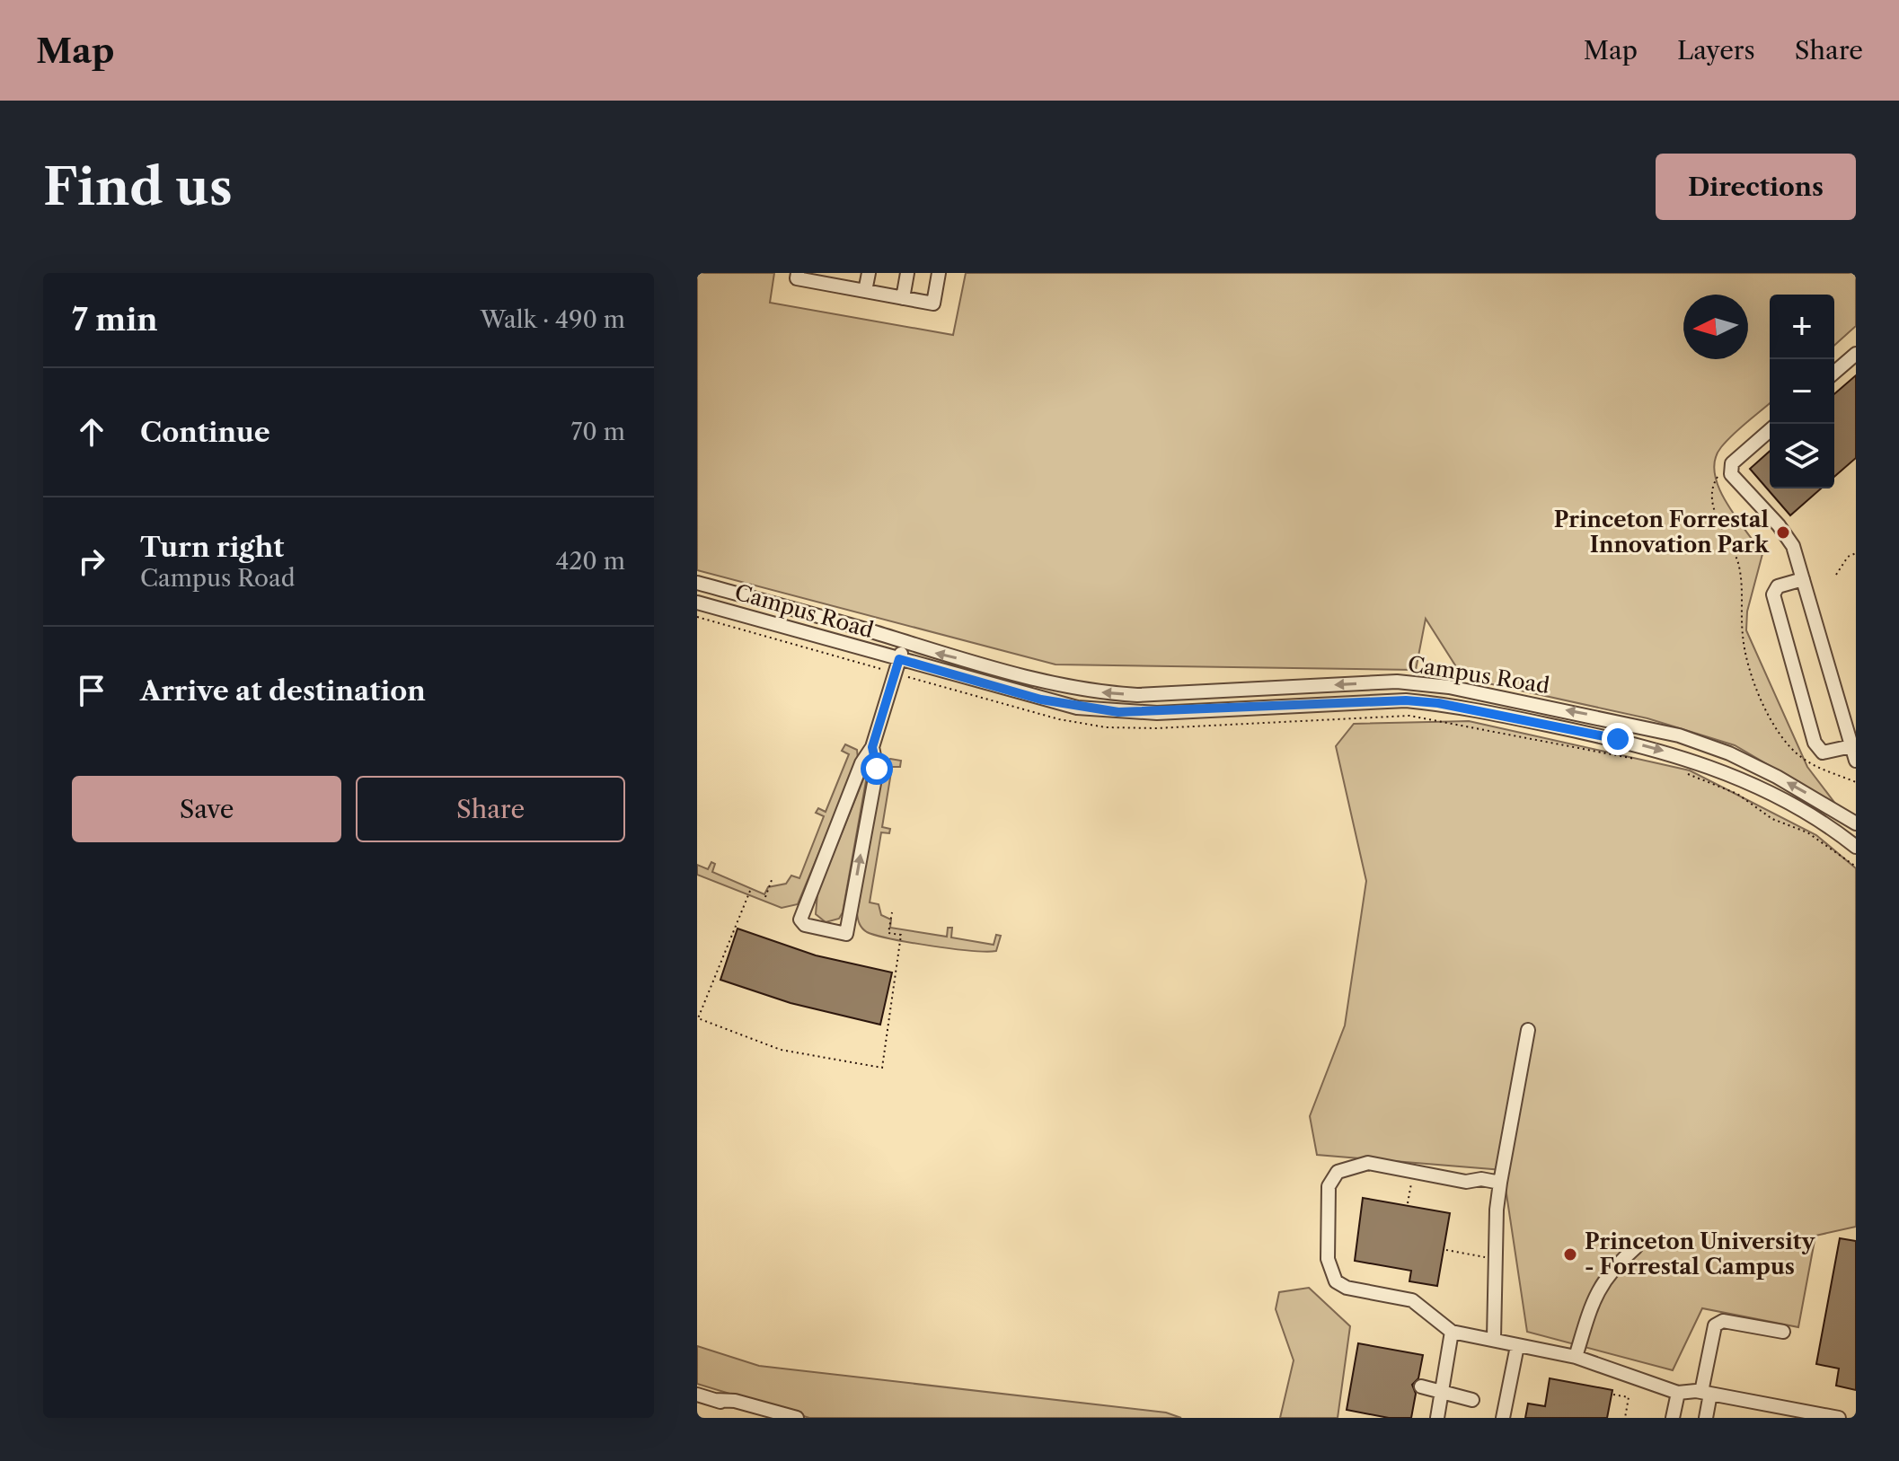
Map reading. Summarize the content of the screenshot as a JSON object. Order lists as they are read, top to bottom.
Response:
{
  "streets": {
    "street": ["Campus Road"]
  },
  "places": ["Princeton Forrestal Innovation Park", "Princeton University - Forrestal Campus"],
  "north": "left",
  "page": {
    "header": "Map",
    "nav": ["Map", "Layers", "Share"],
    "buttons": [
      "Directions",
      ["Save", "Share"]
    ],
    "title": "Find us",
    "heading": ["7 min", "Walk · 490 m"],
    "map_buttons": ["+", "−"],
    "list": [
      ["Continue", "70 m"],
      ["Turn right", "Campus Road", "420 m"],
      "Arrive at destination"
    ]
  }
}
